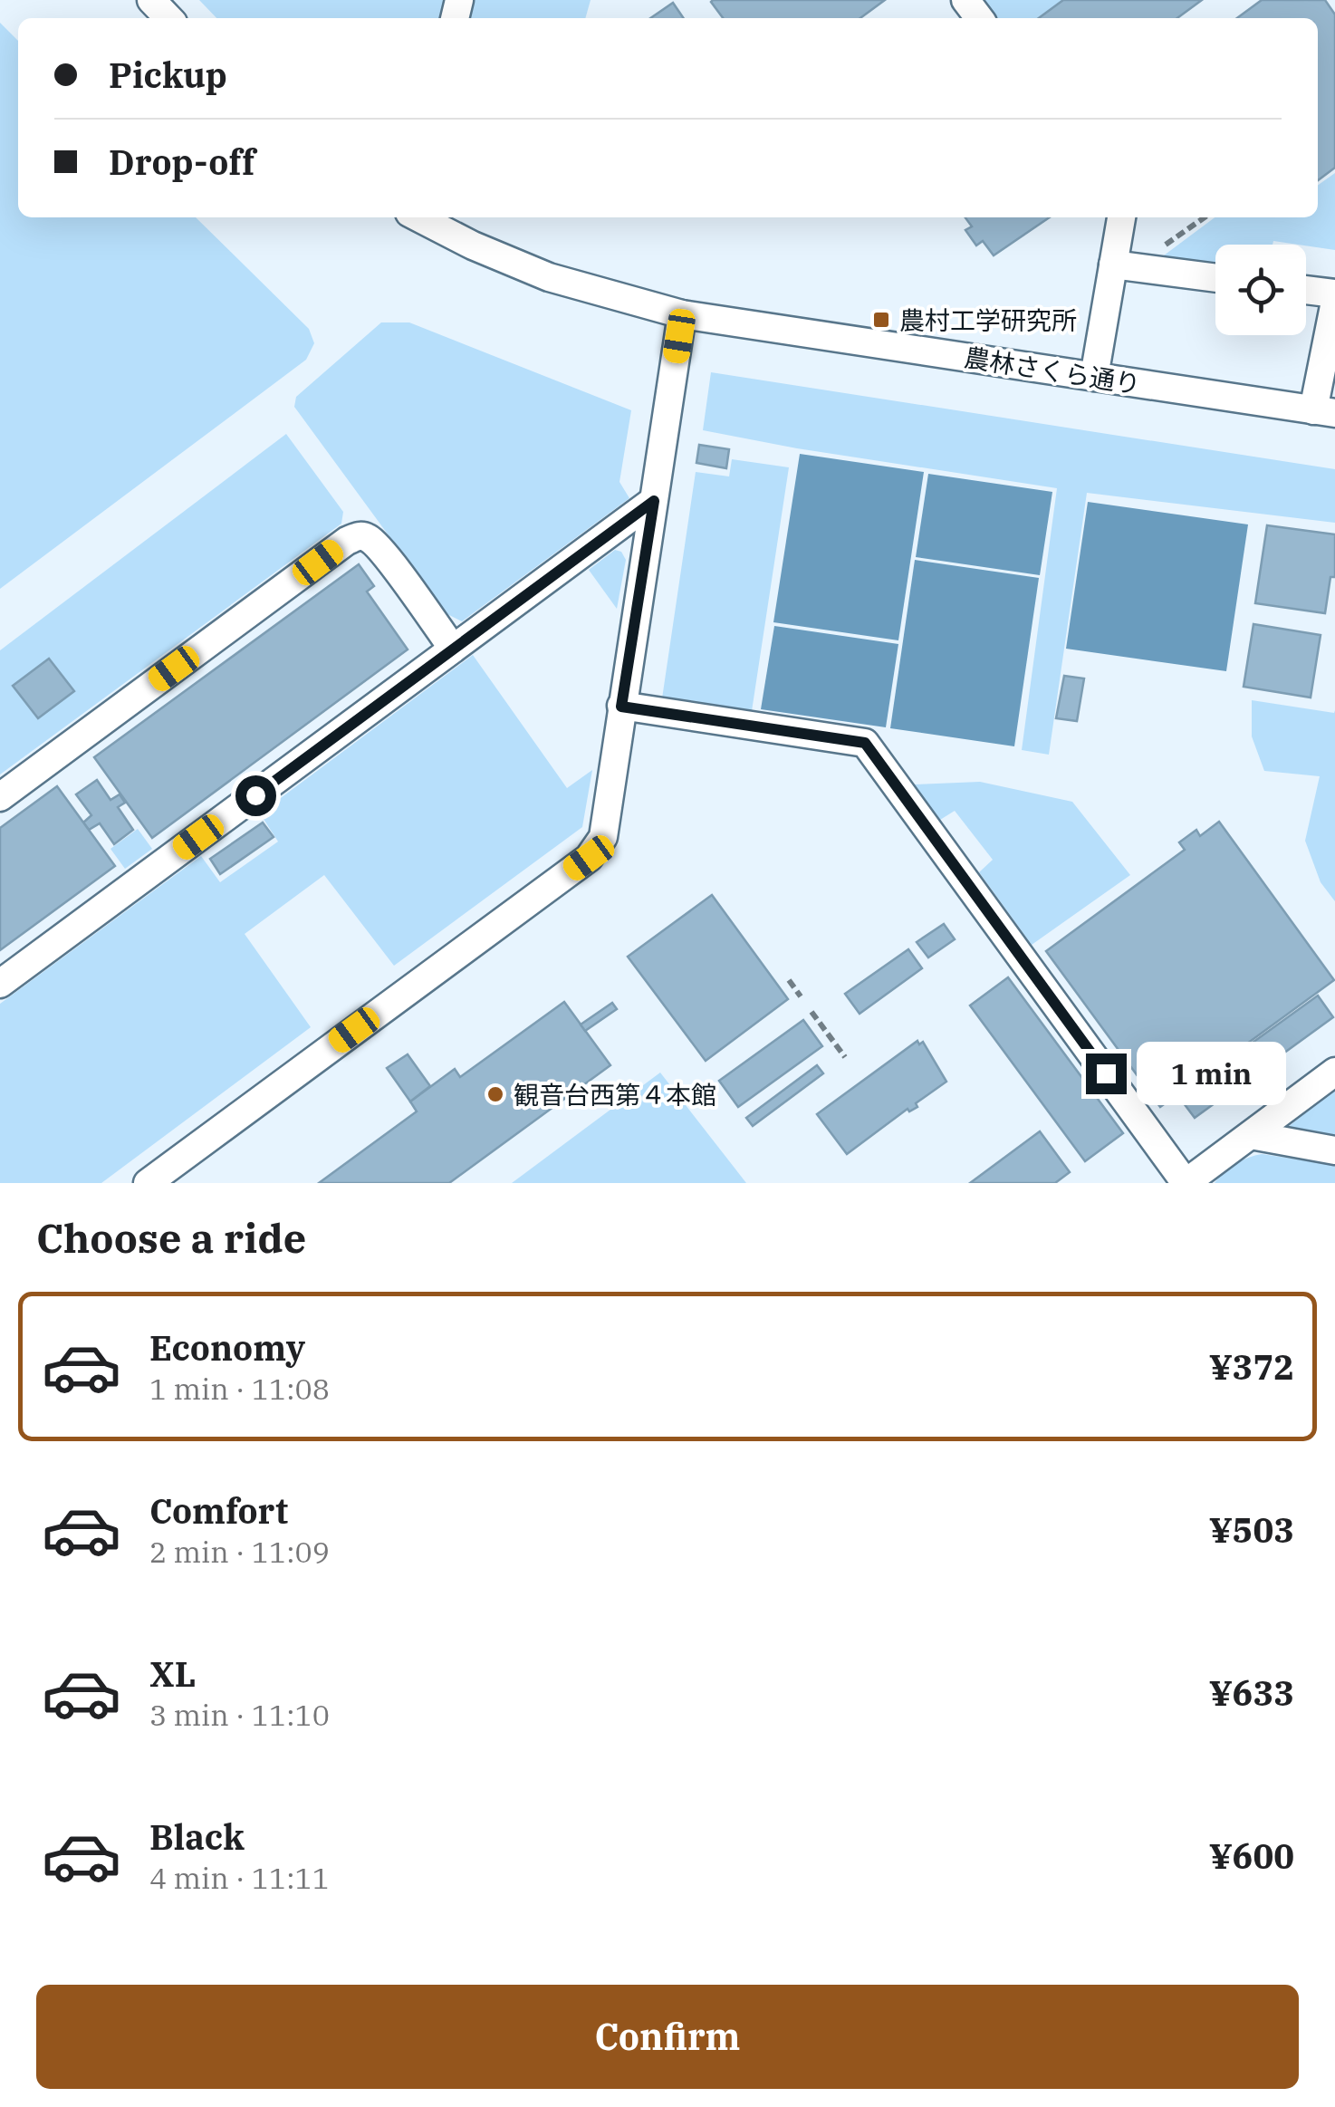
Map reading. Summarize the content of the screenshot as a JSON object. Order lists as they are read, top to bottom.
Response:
{
  "streets": {
    "street": ["農林さくら通り"]
  },
  "places": {
    "transit": ["農村工学研究所"],
    "other": ["観音台西第４本館"]
  },
  "page": {
    "banner": ["Pickup", "Drop-off"],
    "bubble": "1 min",
    "heading": "Choose a ride",
    "list": [
      {
        "name": "Economy",
        "note": "1 min · 11:08",
        "value": "¥372"
      },
      {
        "name": "Comfort",
        "note": "2 min · 11:09",
        "value": "¥503"
      },
      {
        "name": "XL",
        "note": "3 min · 11:10",
        "value": "¥633"
      },
      {
        "name": "Black",
        "note": "4 min · 11:11",
        "value": "¥600"
      }
    ],
    "buttons": "Confirm"
  }
}
